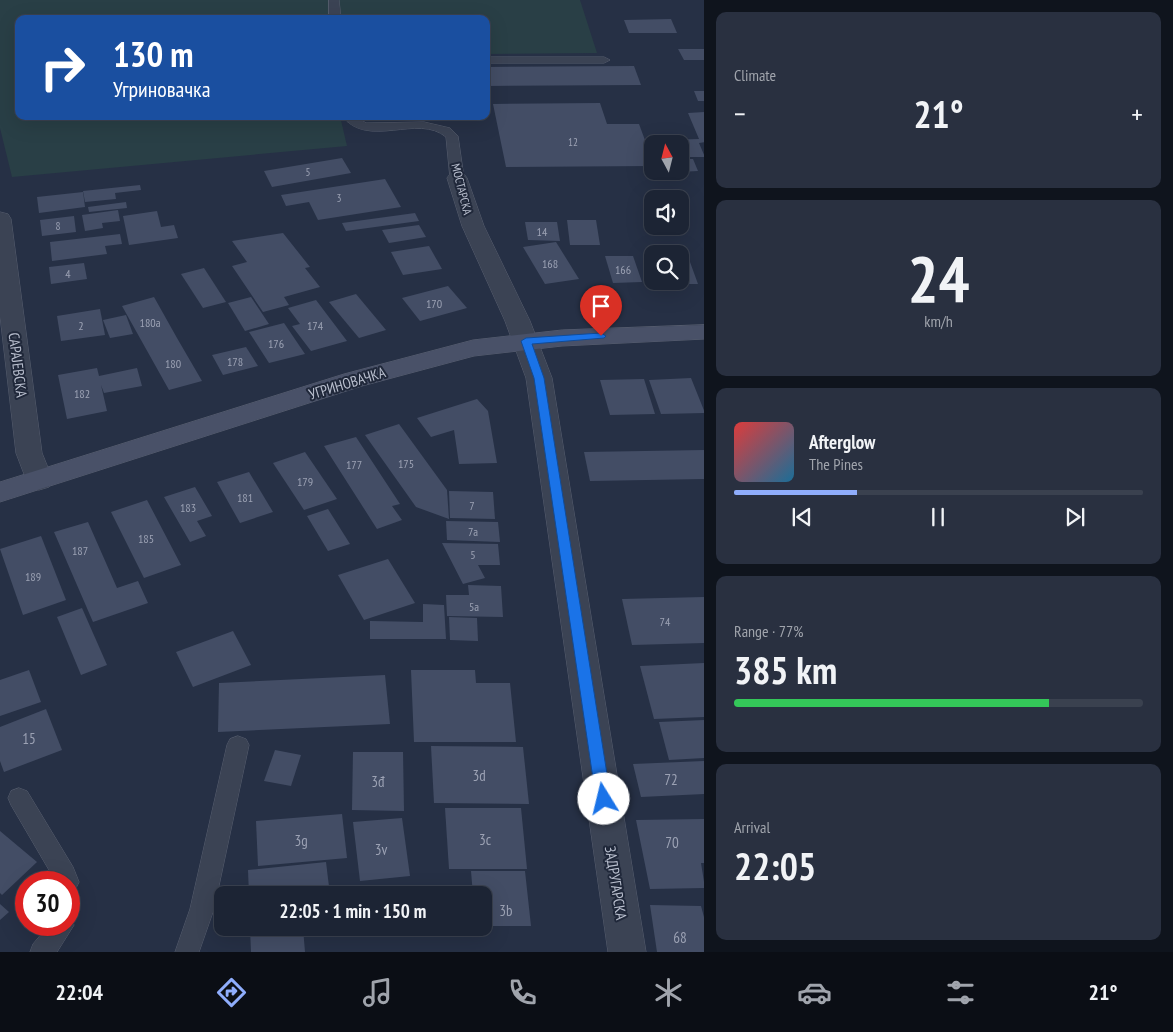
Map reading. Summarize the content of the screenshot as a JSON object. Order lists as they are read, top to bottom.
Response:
{
  "streets": {
    "main road": ["УГРИНОВАЧКА"],
    "street": ["МОСТАРСКА", "САРАЈЕВСКА", "ЗАДРУГАРСКА"]
  },
  "crossings": [
    ["МОСТАРСКА", "УГРИНОВАЧКА"],
    ["МОСТАРСКА", "ЗАДРУГАРСКА"],
    ["САРАЈЕВСКА", "УГРИНОВАЧКА"],
    ["УГРИНОВАЧКА", "ЗАДРУГАРСКА"]
  ],
  "house_numbers": [
    "12",
    "5",
    "3",
    "8",
    "14",
    "168",
    "166",
    "4",
    "170",
    "180a",
    "2",
    "174",
    "176",
    "178",
    "180",
    "182",
    "175",
    "177",
    "179",
    "181",
    "7",
    "183",
    "7a",
    "185",
    "187",
    "5",
    "189",
    "5a",
    "74",
    "15",
    "3d",
    "72",
    "3đ",
    "3c",
    "3g",
    "70",
    "3v",
    "3b",
    "68"
  ],
  "north": "top",
  "page": {
    "tile": [
      "Climate",
      ["24", "km/h"],
      ["Range · 77%", "385 km"],
      ["Arrival", "22:05"]
    ],
    "turn": ["130 m", "Угриновачка"],
    "heat": ["−", "21°", "+"],
    "song": ["Afterglow", "The Pines"],
    "limit": "30",
    "trip": "22:05 · 1 min · 150 m",
    "tabs": ["22:04", "21°"]
  }
}
